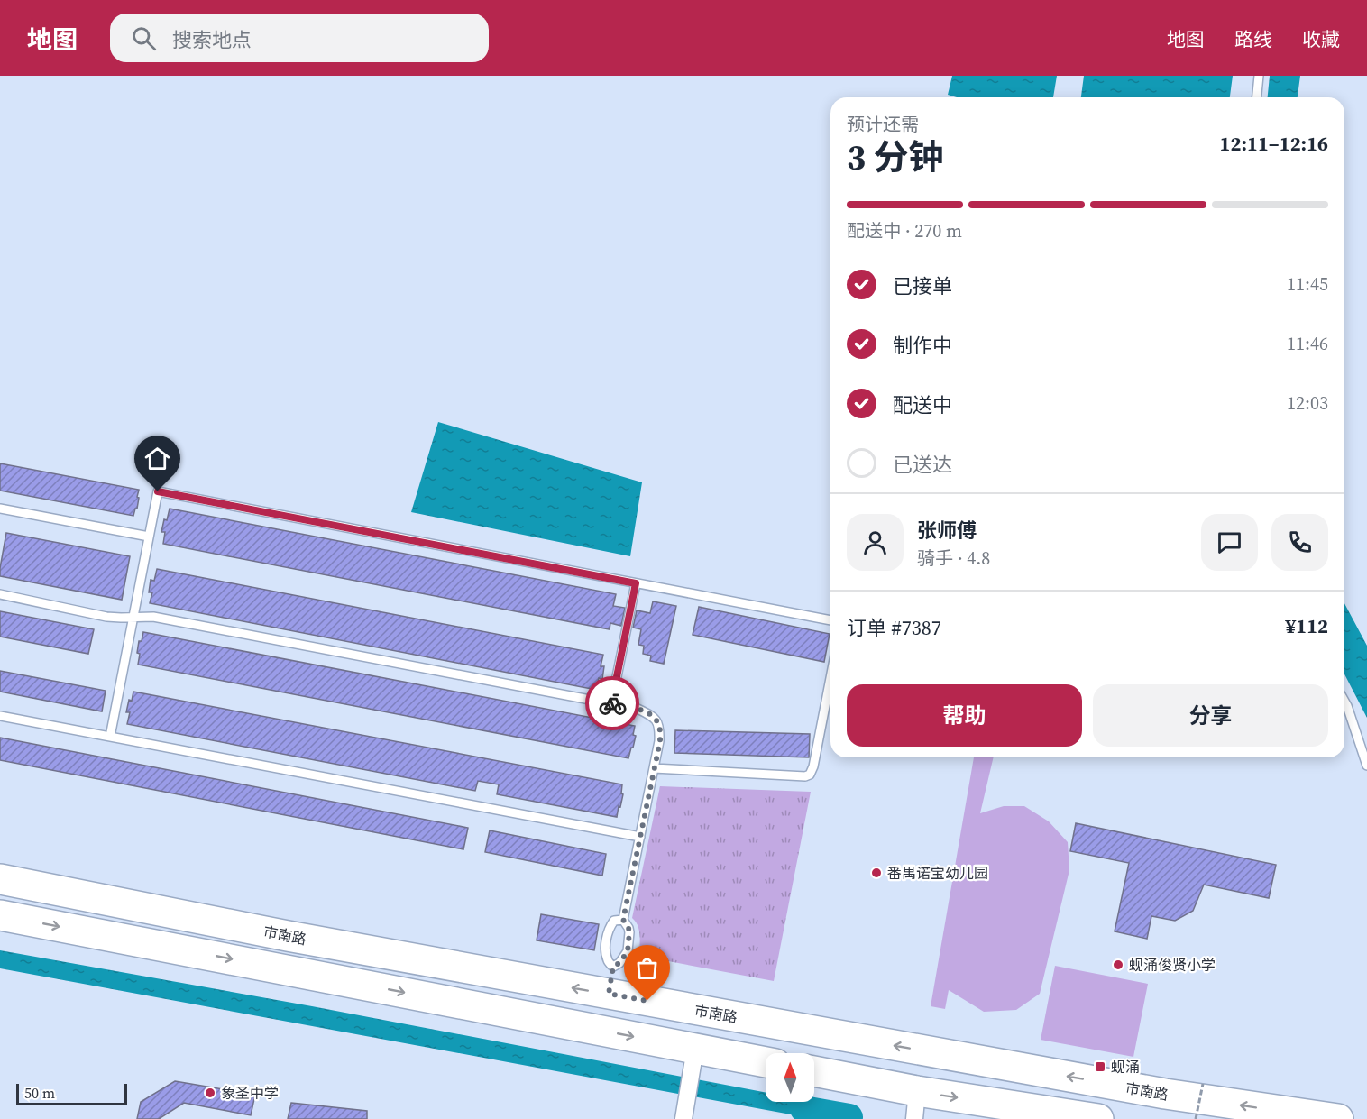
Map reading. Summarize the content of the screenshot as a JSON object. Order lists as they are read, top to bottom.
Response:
{
  "streets": {
    "highway": ["市南路"]
  },
  "places": {
    "other": ["番禺诺宝幼儿园", "蚬涌俊贤小学", "象圣中学"],
    "transit": ["蚬涌"]
  },
  "scale_bar": "50 m",
  "north": "top",
  "page": {
    "header": "地图",
    "search": "搜索地点",
    "nav": ["地图", "路线", "收藏"],
    "heading": ["3 分钟", "预计还需", "12:11–12:16"],
    "panel": [
      "张师傅",
      "骑手 · 4.8",
      "订单 #7387",
      "¥112"
    ],
    "bar": "配送中 · 270 m",
    "list": [
      ["已接单", "11:45"],
      ["制作中", "11:46"],
      ["配送中", "12:03"],
      "已送达"
    ],
    "buttons": ["帮助", "分享"],
    "scale": "50 m"
  }
}
